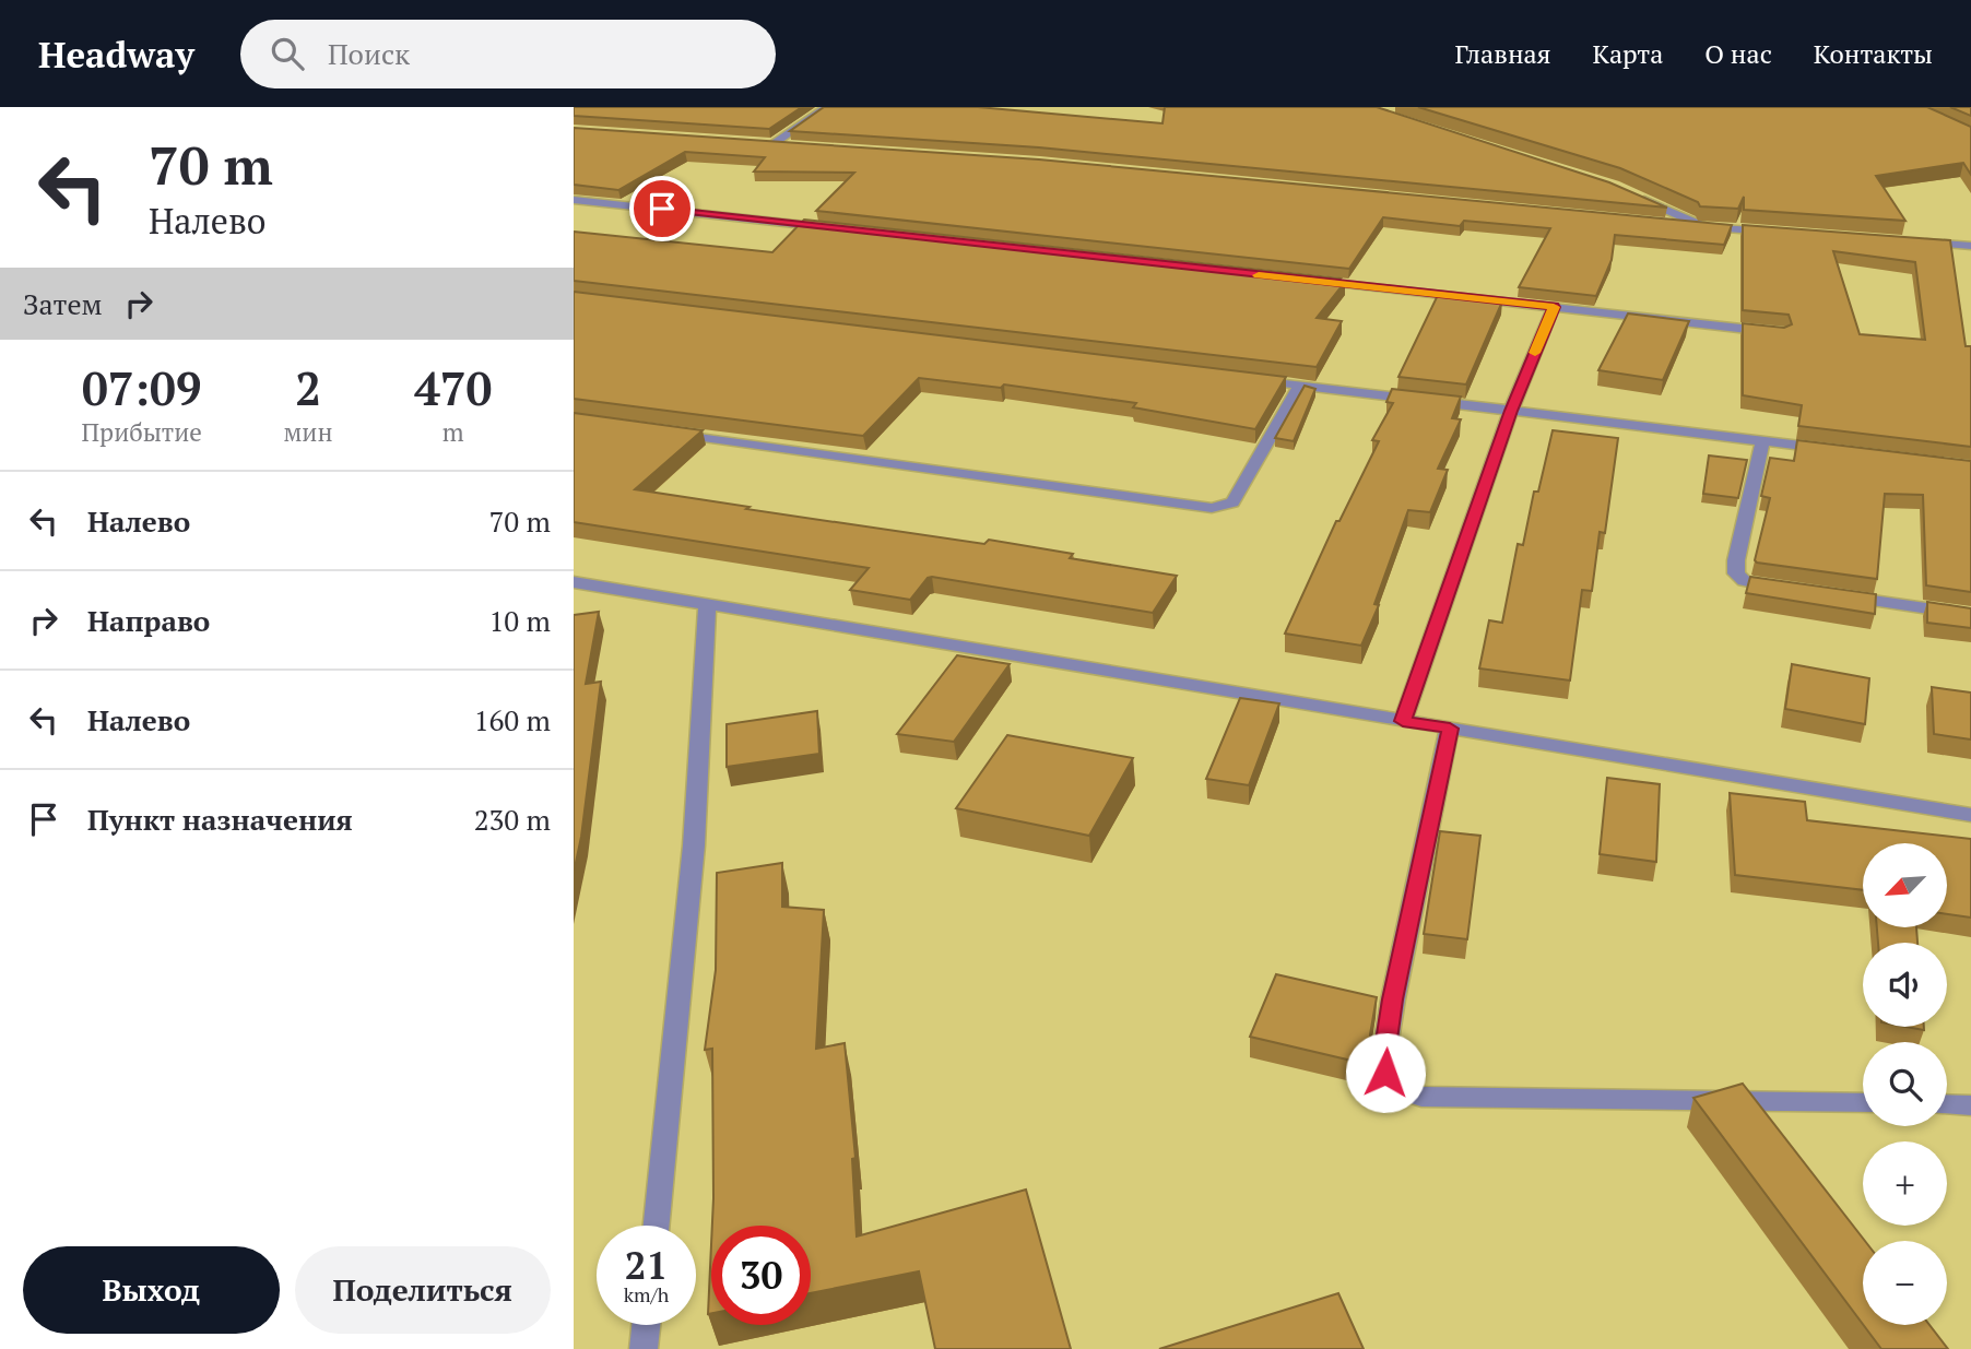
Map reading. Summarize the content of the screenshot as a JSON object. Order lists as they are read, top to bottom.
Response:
{
  "north": "bottom left",
  "page": {
    "header": "Headway",
    "search": "Поиск",
    "nav": [
      "Главная",
      "Карта",
      "О нас",
      "Контакты"
    ],
    "turn": ["70 m", "Налево"],
    "then": "Затем",
    "eta": [
      "07:09",
      "Прибытие",
      "2",
      "мин",
      "470",
      "m"
    ],
    "list": [
      {
        "name": "Налево",
        "value": "70 m"
      },
      {
        "name": "Направо",
        "value": "10 m"
      },
      {
        "name": "Налево",
        "value": "160 m"
      },
      {
        "name": "Пункт назначения",
        "value": "230 m"
      }
    ],
    "map_buttons": ["+", "−"],
    "speed": "21 km/h",
    "limit": "30",
    "buttons": ["Выход", "Поделиться"]
  }
}
